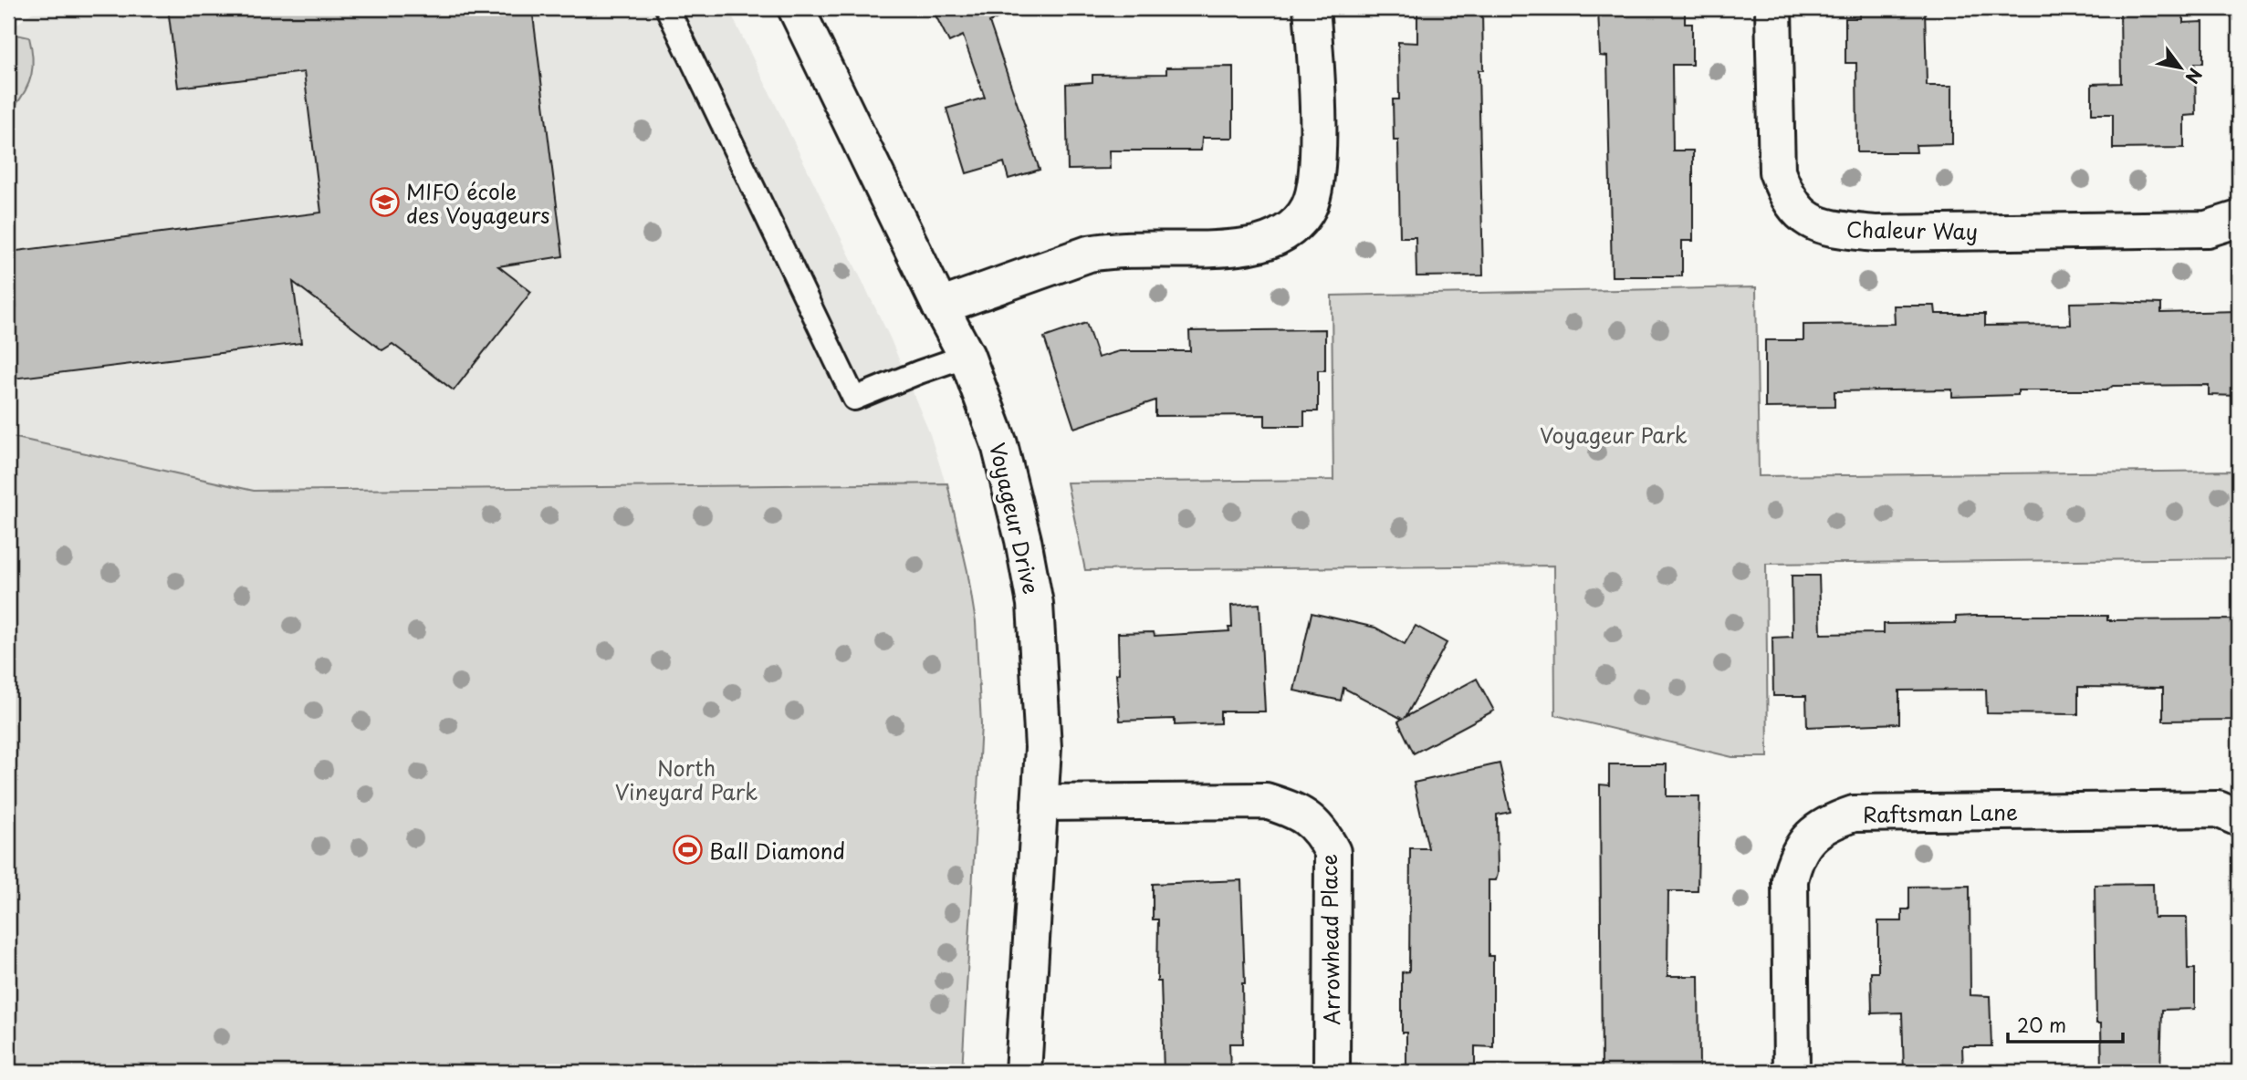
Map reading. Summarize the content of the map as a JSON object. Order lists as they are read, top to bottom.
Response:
{
  "streets": {
    "street": [
      "Chaleur Way",
      "Voyageur Drive",
      "Raftsman Lane",
      "Arrowhead Place"
    ]
  },
  "crossings": [
    ["Voyageur Drive", "Arrowhead Place"]
  ],
  "parks": ["Voyageur Park", "North Vineyard Park"],
  "places": {
    "school or university": ["MIFO école des Voyageurs"],
    "sports": ["Ball Diamond"]
  },
  "scale_bar": "20 m",
  "north": "bottom right"
}
